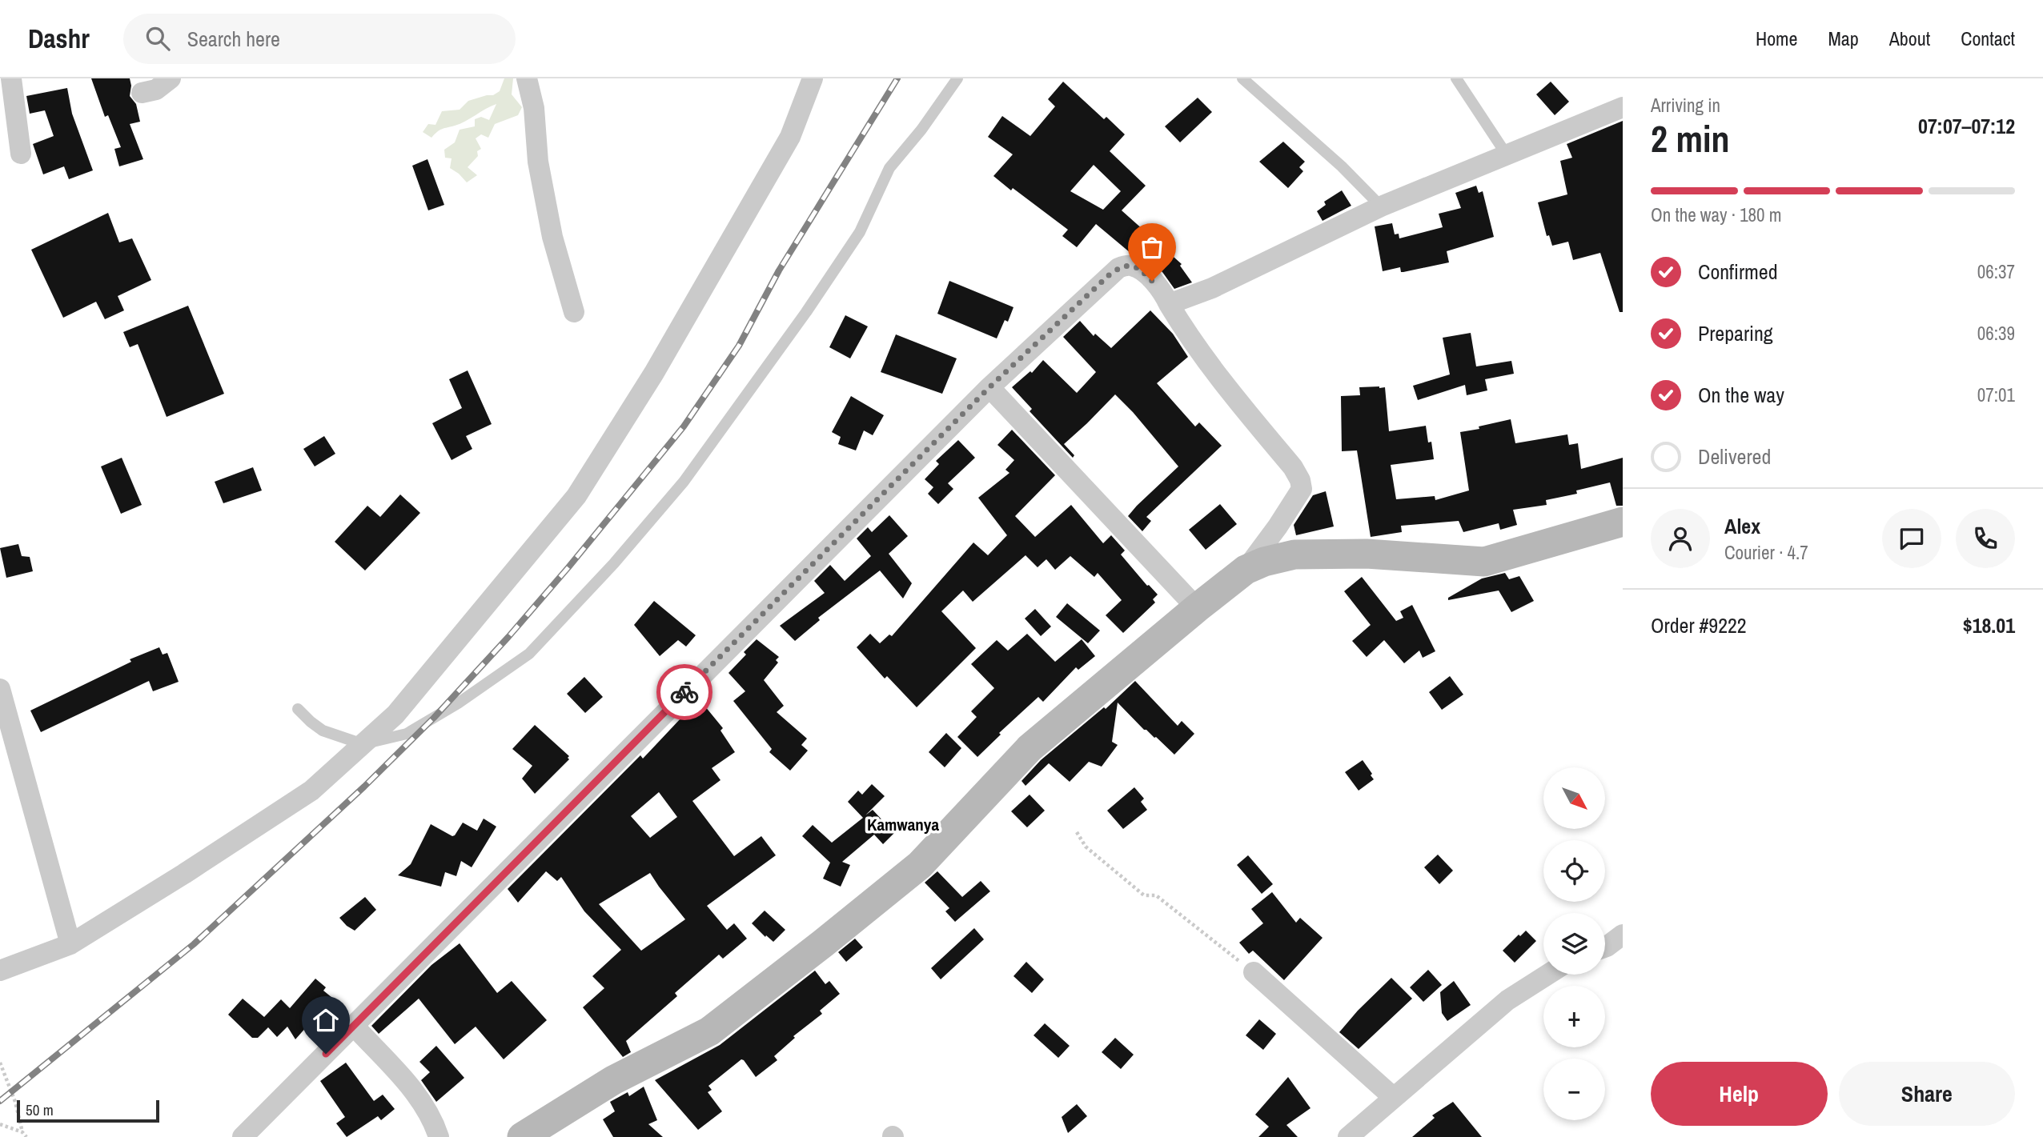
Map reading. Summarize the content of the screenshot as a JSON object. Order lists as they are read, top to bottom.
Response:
{
  "districts": ["Kamwanya"],
  "scale_bar": "50 m",
  "north": "bottom right",
  "page": {
    "header": "Dashr",
    "search": "Search here",
    "nav": [
      "Home",
      "Map",
      "About",
      "Contact"
    ],
    "heading": ["2 min", "Arriving in", "07:07–07:12"],
    "panel": [
      "Alex",
      "Courier · 4.7",
      "Order #9222",
      "$18.01"
    ],
    "bar": "On the way · 180 m",
    "list": [
      ["Confirmed", "06:37"],
      ["Preparing", "06:39"],
      ["On the way", "07:01"],
      "Delivered"
    ],
    "map_buttons": ["+", "−"],
    "buttons": ["Help", "Share"],
    "scale": "50 m"
  }
}
